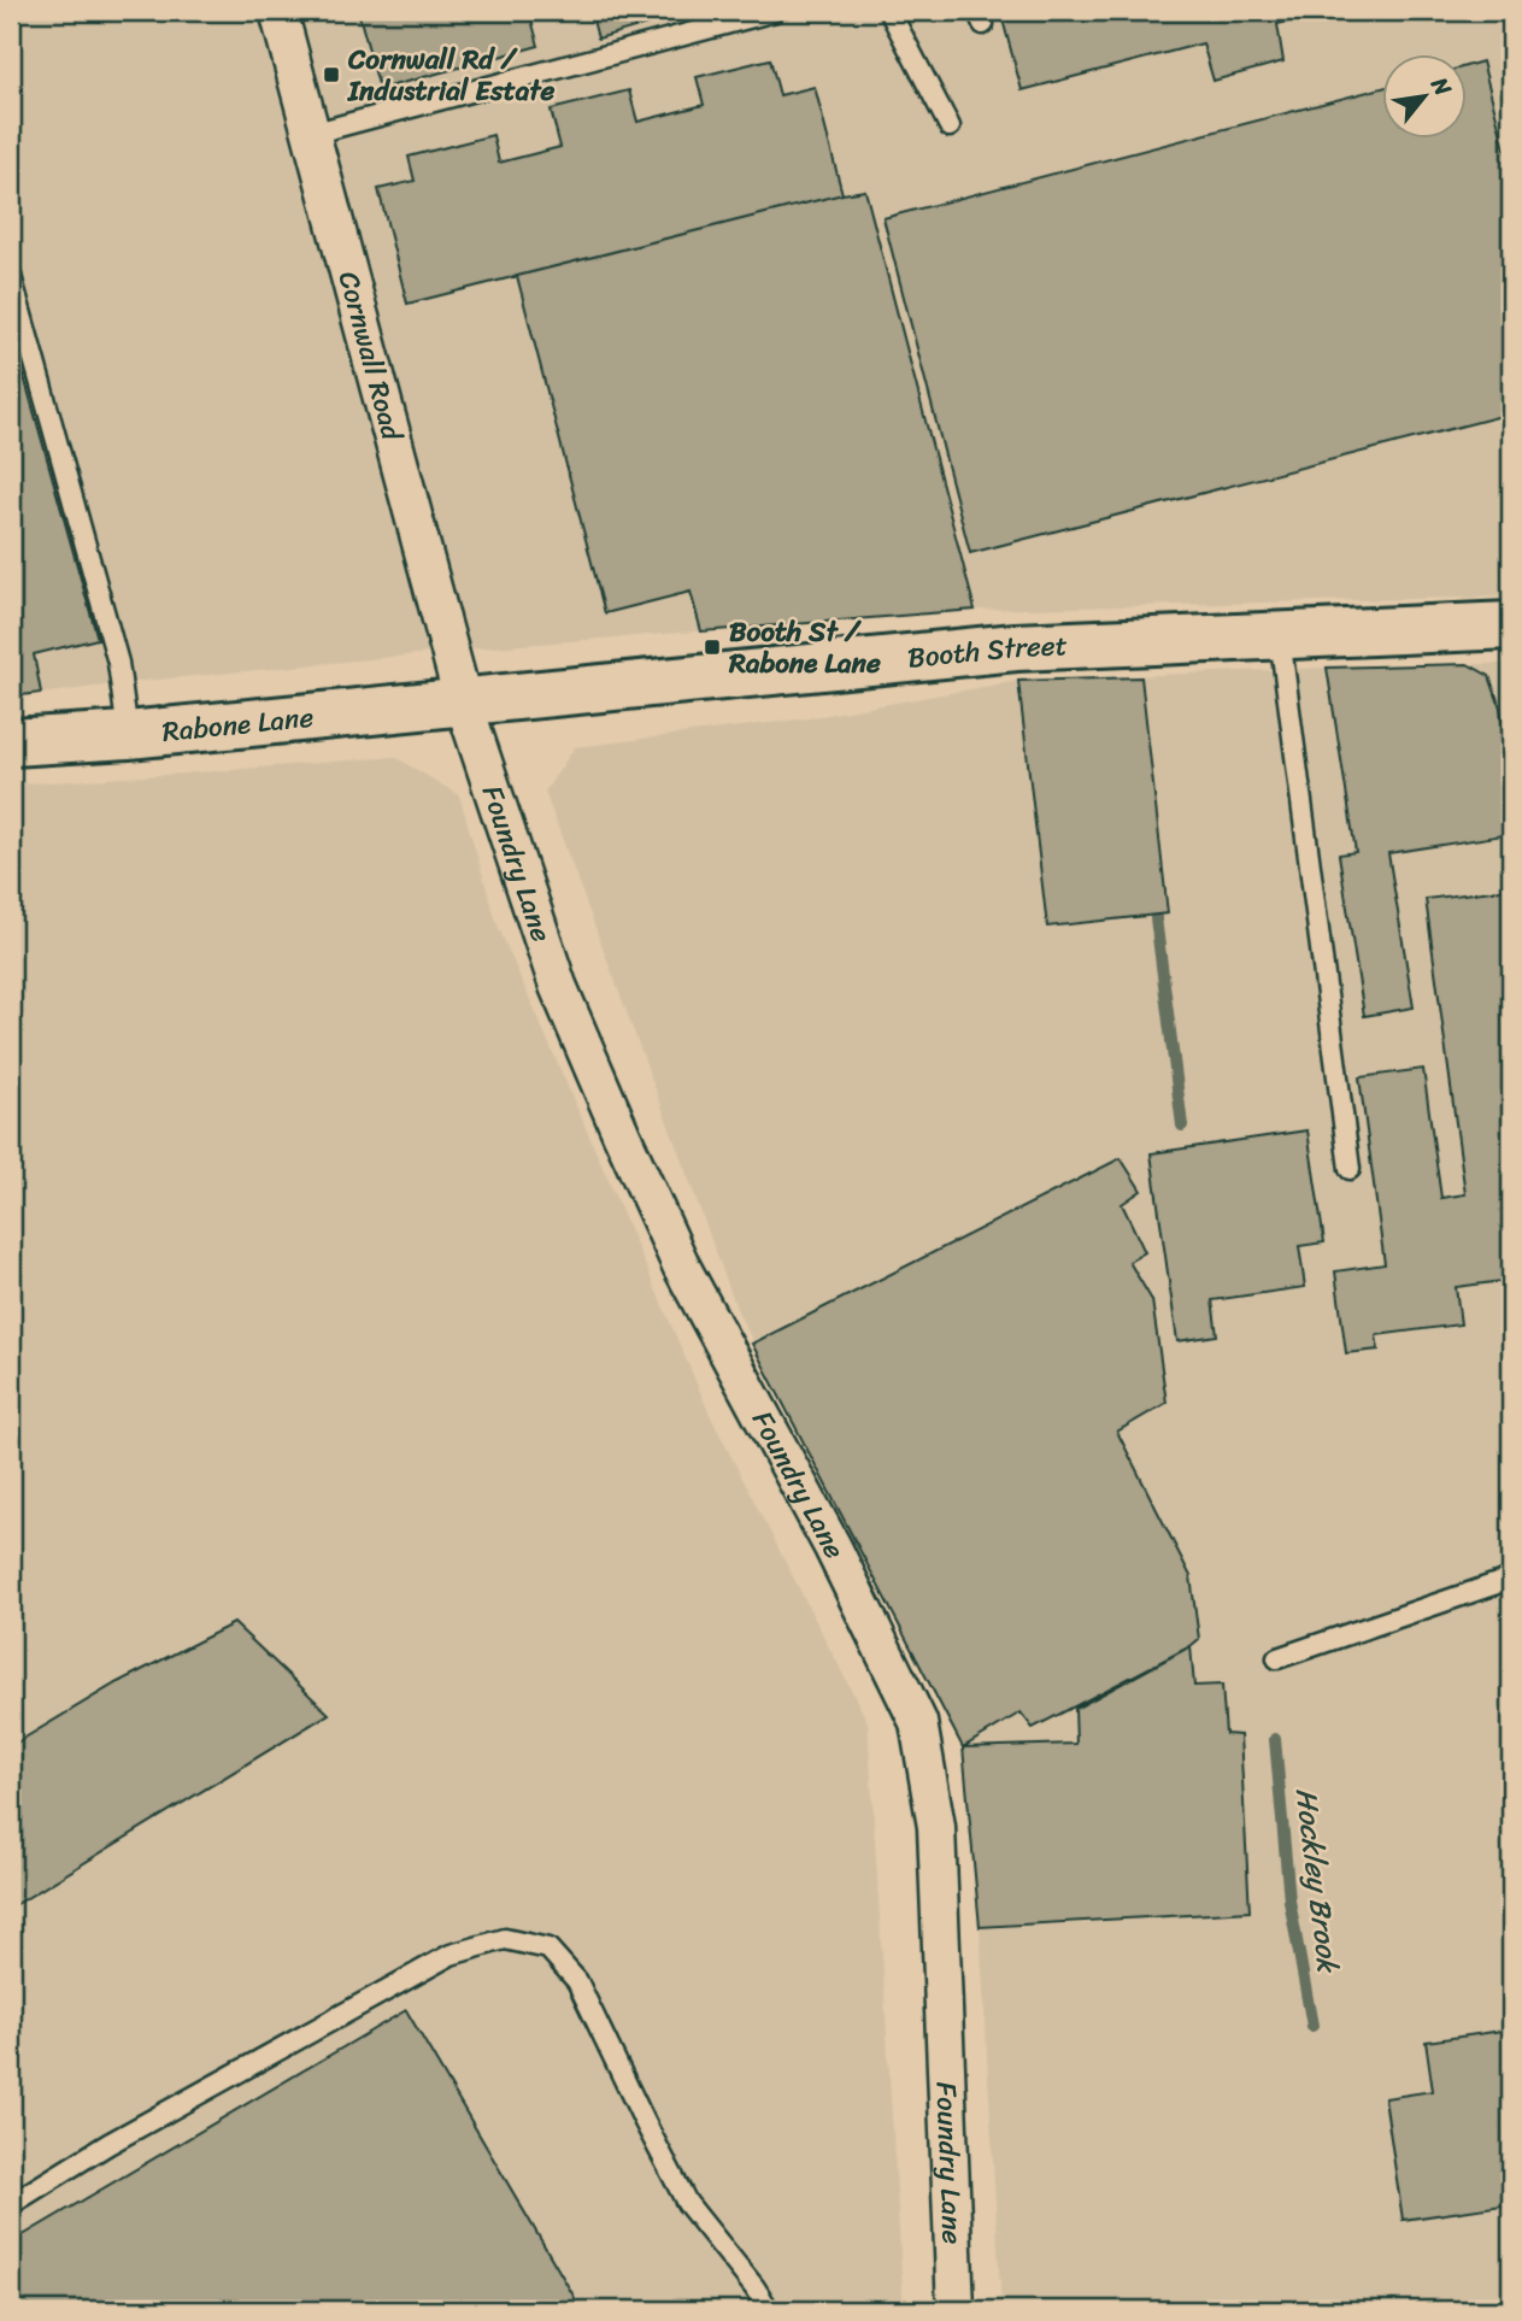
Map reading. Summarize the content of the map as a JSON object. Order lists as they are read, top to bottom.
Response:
{
  "streets": {
    "main road": ["Booth Street", "Rabone Lane"],
    "street": ["Cornwall Road", "Foundry Lane"]
  },
  "crossings": [
    ["Cornwall Road", "Booth Street"],
    ["Cornwall Road", "Rabone Lane"],
    ["Cornwall Road", "Foundry Lane"],
    ["Booth Street", "Rabone Lane"],
    ["Booth Street", "Foundry Lane"],
    ["Rabone Lane", "Foundry Lane"]
  ],
  "water": ["Hockley Brook"],
  "places": {
    "transit": ["Cornwall Rd / Industrial Estate", "Booth St / Rabone Lane"]
  },
  "north": "top right"
}
